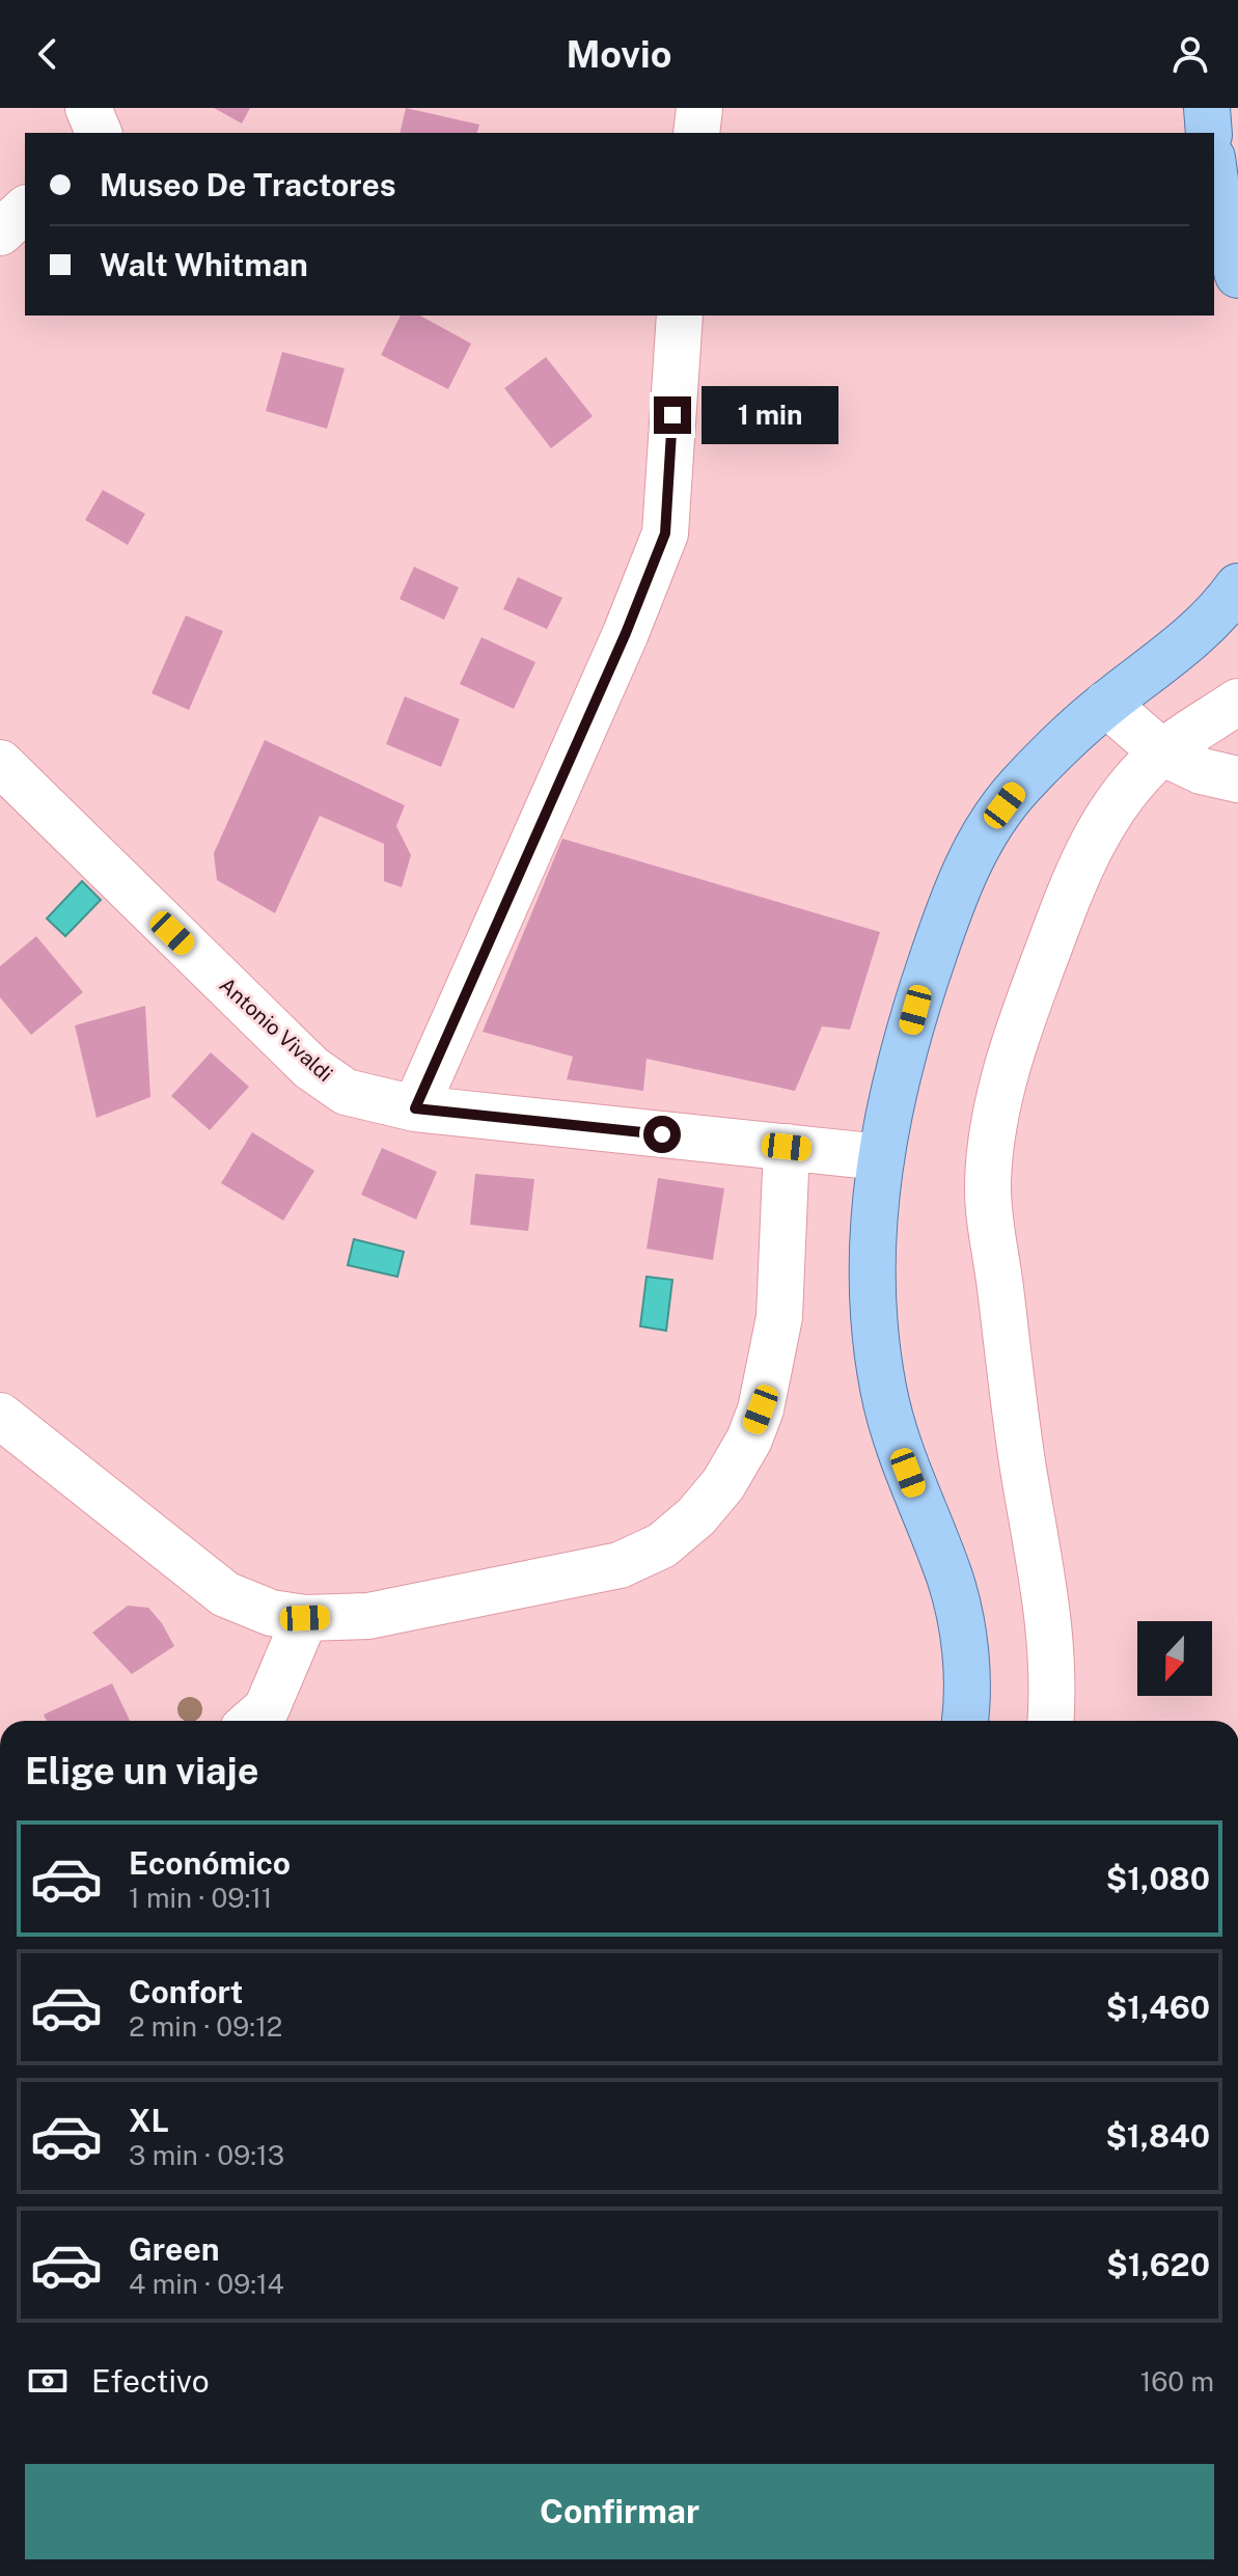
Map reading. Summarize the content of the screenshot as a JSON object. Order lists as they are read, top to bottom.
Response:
{
  "streets": {
    "street": ["Antonio Vivaldi"]
  },
  "north": "bottom",
  "page": {
    "header": "Movio",
    "banner": ["Museo De Tractores", "Walt Whitman"],
    "bubble": "1 min",
    "heading": "Elige un viaje",
    "list": [
      {
        "name": "Económico",
        "note": "1 min · 09:11",
        "value": "$1,080"
      },
      {
        "name": "Confort",
        "note": "2 min · 09:12",
        "value": "$1,460"
      },
      {
        "name": "XL",
        "note": "3 min · 09:13",
        "value": "$1,840"
      },
      {
        "name": "Green",
        "note": "4 min · 09:14",
        "value": "$1,620"
      }
    ],
    "pay": ["Efectivo", "160 m"],
    "buttons": "Confirmar"
  }
}
